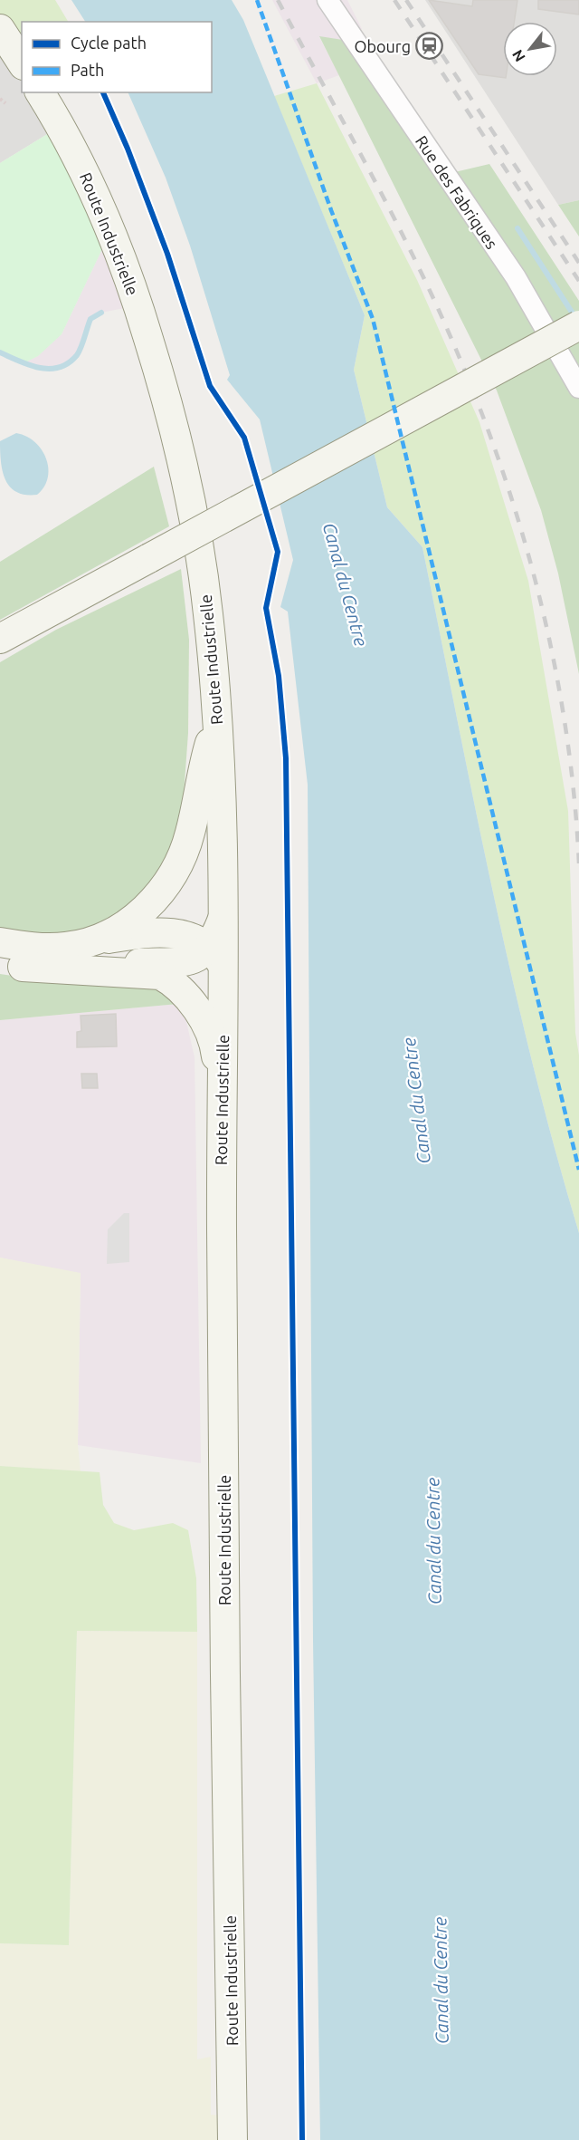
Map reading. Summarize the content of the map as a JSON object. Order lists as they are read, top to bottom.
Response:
{
  "streets": {
    "main road": ["Route Industrielle"],
    "street": ["Rue des Fabriques"]
  },
  "water": ["Canal du Centre"],
  "places": {
    "station": ["Obourg"]
  },
  "legend": ["Cycle path", "Path"],
  "north": "bottom left"
}
